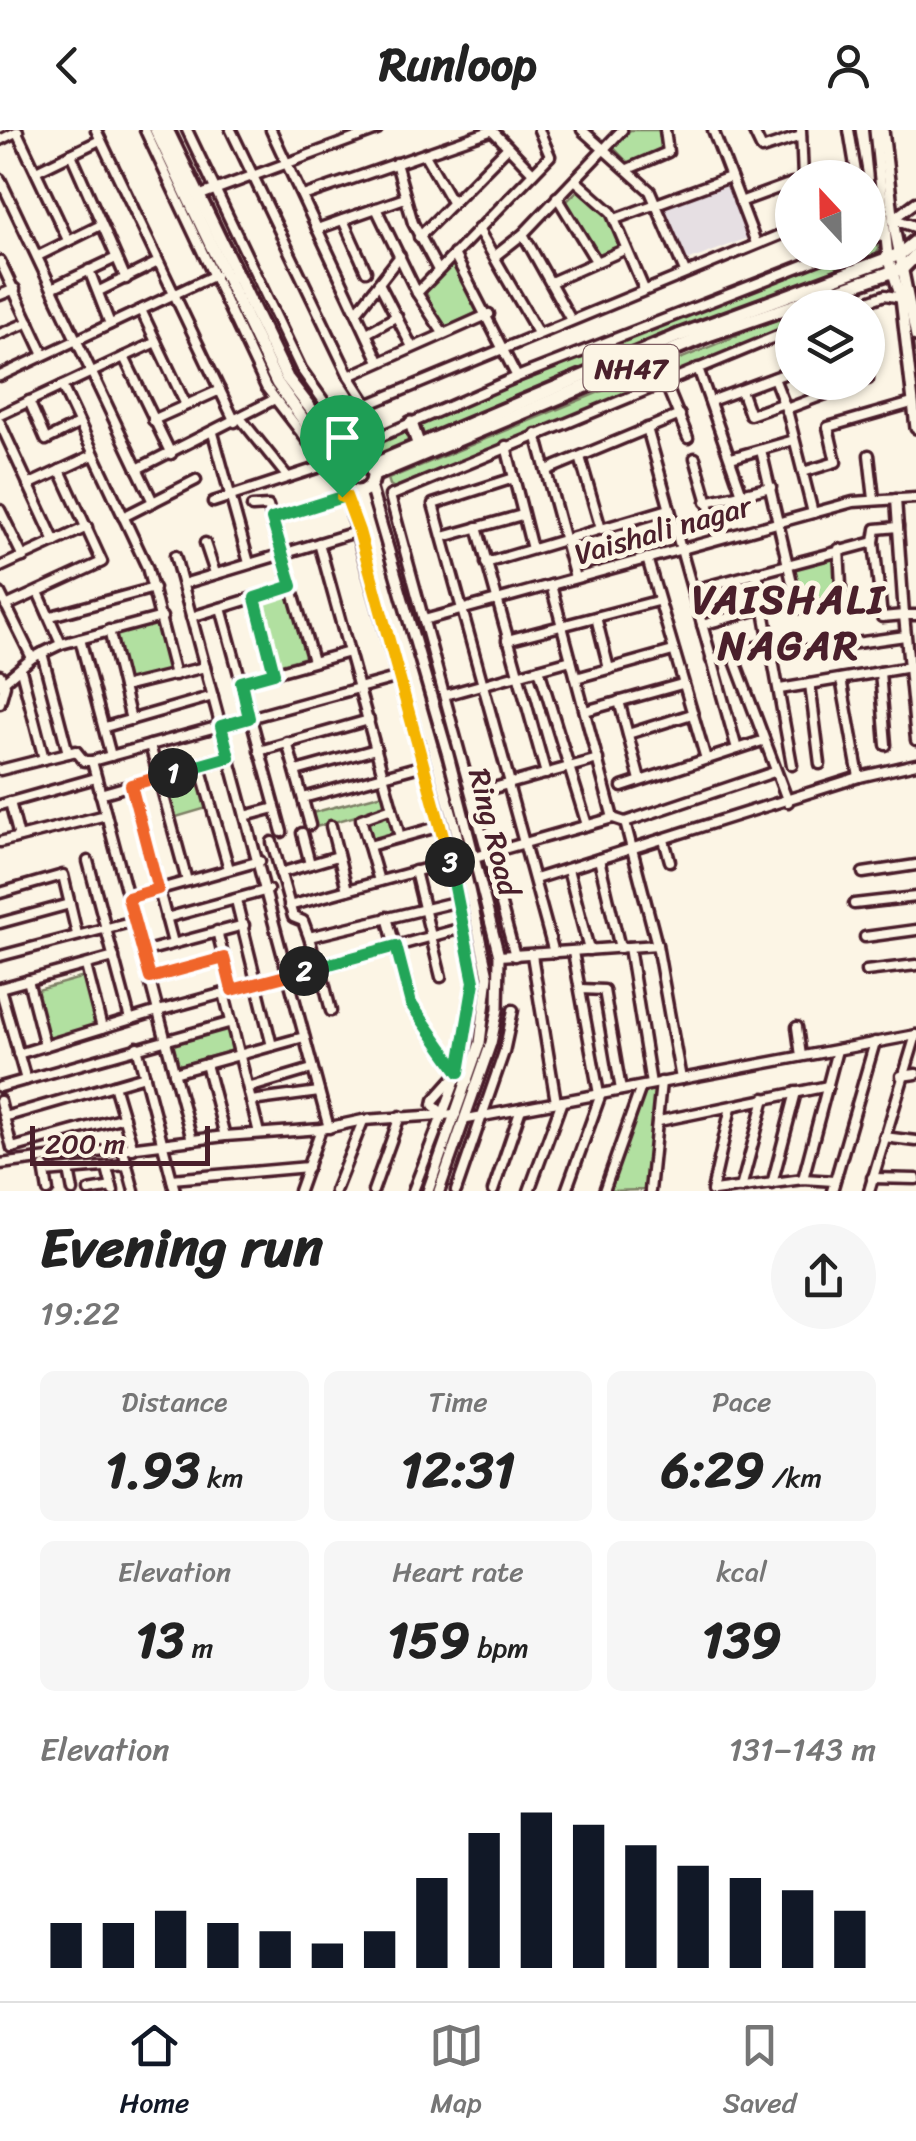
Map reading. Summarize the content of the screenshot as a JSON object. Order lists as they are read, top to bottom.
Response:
{
  "streets": {
    "highway": ["NH47"],
    "main road": ["Ring Road"],
    "street": ["Vaishali nagar"]
  },
  "crossings": [
    ["NH47", "Ring Road"]
  ],
  "districts": ["VAISHALI NAGAR"],
  "scale_bar": "200 m",
  "north": "top",
  "page": {
    "header": "Runloop",
    "pins": ["1", "3", "2"],
    "scale": "200 m",
    "heading": ["Evening run", "19:22"],
    "stats": [
      ["Distance", "1.93 km"],
      ["Time", "12:31"],
      ["Pace", "6:29 /km"],
      ["Elevation", "13 m"],
      ["Heart rate", "159 bpm"],
      ["kcal", "139"]
    ],
    "chart": ["Elevation", "131–143 m"],
    "tabs": ["Home", "Map", "Saved"]
  }
}
